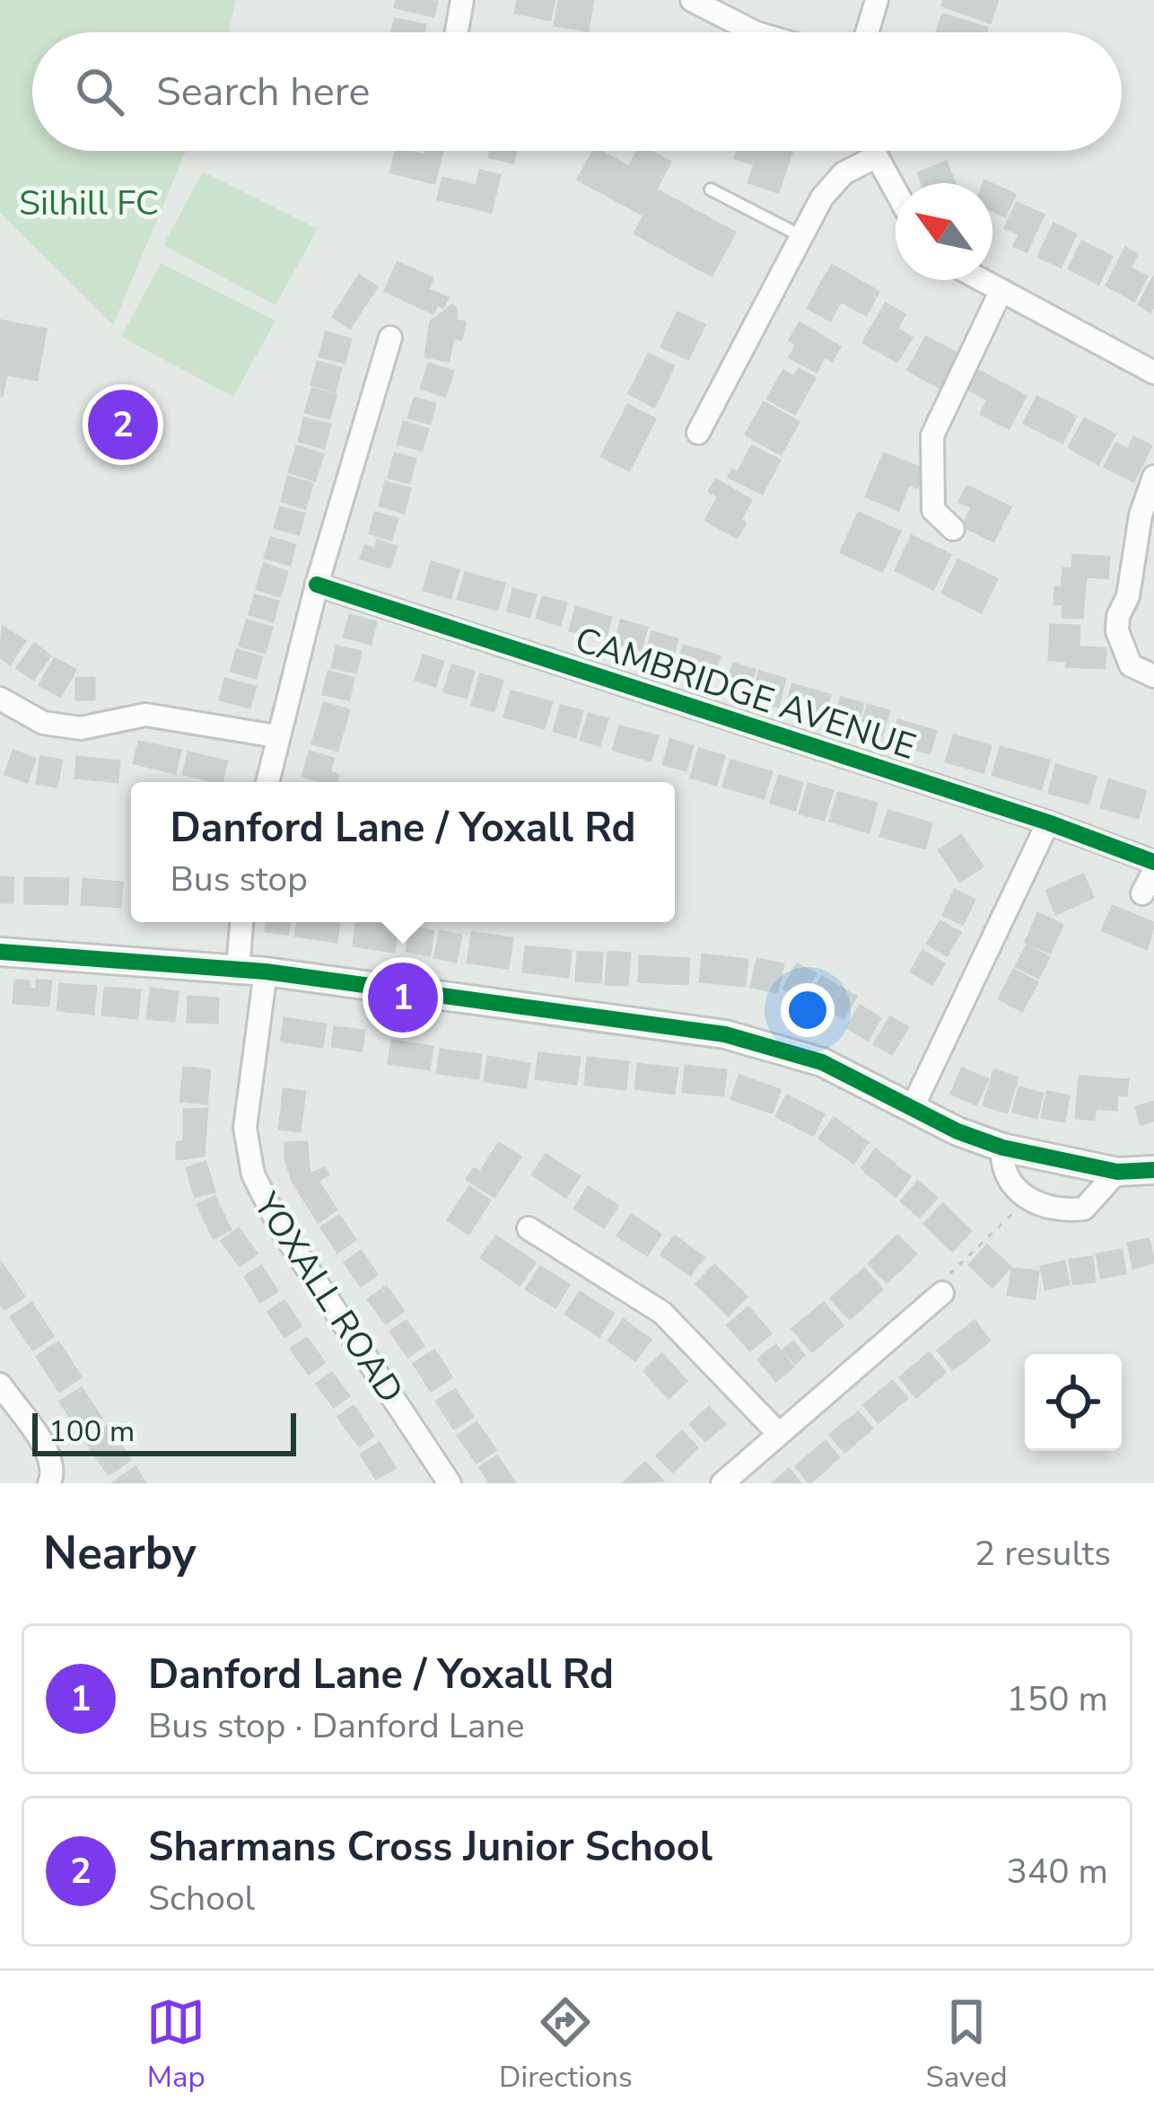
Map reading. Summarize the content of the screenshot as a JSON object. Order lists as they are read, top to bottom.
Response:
{
  "streets": {
    "street": ["CAMBRIDGE AVENUE", "YOXALL ROAD"]
  },
  "parks": ["Silhill FC"],
  "scale_bar": "100 m",
  "north": "top left",
  "page": {
    "search": "Search here",
    "pins": ["2", "1"],
    "popup": ["Danford Lane / Yoxall Rd", "Bus stop"],
    "scale": "100 m",
    "heading": ["Nearby", "2 results"],
    "list": [
      {
        "mark": "1",
        "name": "Danford Lane / Yoxall Rd",
        "note": "Bus stop · Danford Lane",
        "value": "150 m"
      },
      {
        "mark": "2",
        "name": "Sharmans Cross Junior School",
        "note": "School",
        "value": "340 m"
      }
    ],
    "nav": ["Map", "Directions", "Saved"]
  }
}
